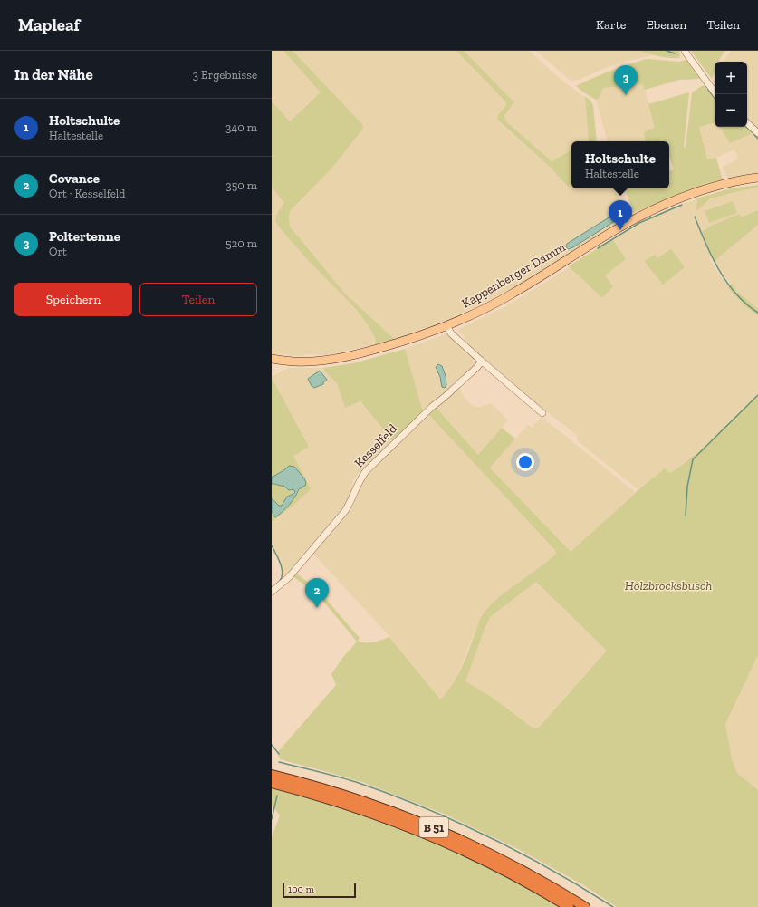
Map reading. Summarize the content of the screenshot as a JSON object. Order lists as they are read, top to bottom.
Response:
{
  "streets": {
    "highway": ["B 51"],
    "main road": ["Kappenberger Damm"],
    "street": ["Kesselfeld"]
  },
  "parks": ["Holzbrocksbusch"],
  "scale_bar": "100 m",
  "page": {
    "header": "Mapleaf",
    "nav": ["Karte", "Ebenen", "Teilen"],
    "heading": ["In der Nähe", "3 Ergebnisse"],
    "map_buttons": ["+", "−"],
    "pins": ["3", "1", "2"],
    "list": [
      {
        "mark": "1",
        "name": "Holtschulte",
        "note": "Haltestelle",
        "value": "340 m"
      },
      {
        "mark": "2",
        "name": "Covance",
        "note": "Ort · Kesselfeld",
        "value": "350 m"
      },
      {
        "mark": "3",
        "name": "Poltertenne",
        "note": "Ort",
        "value": "520 m"
      }
    ],
    "popup": ["Holtschulte", "Haltestelle"],
    "buttons": ["Speichern", "Teilen"],
    "scale": "100 m"
  }
}
